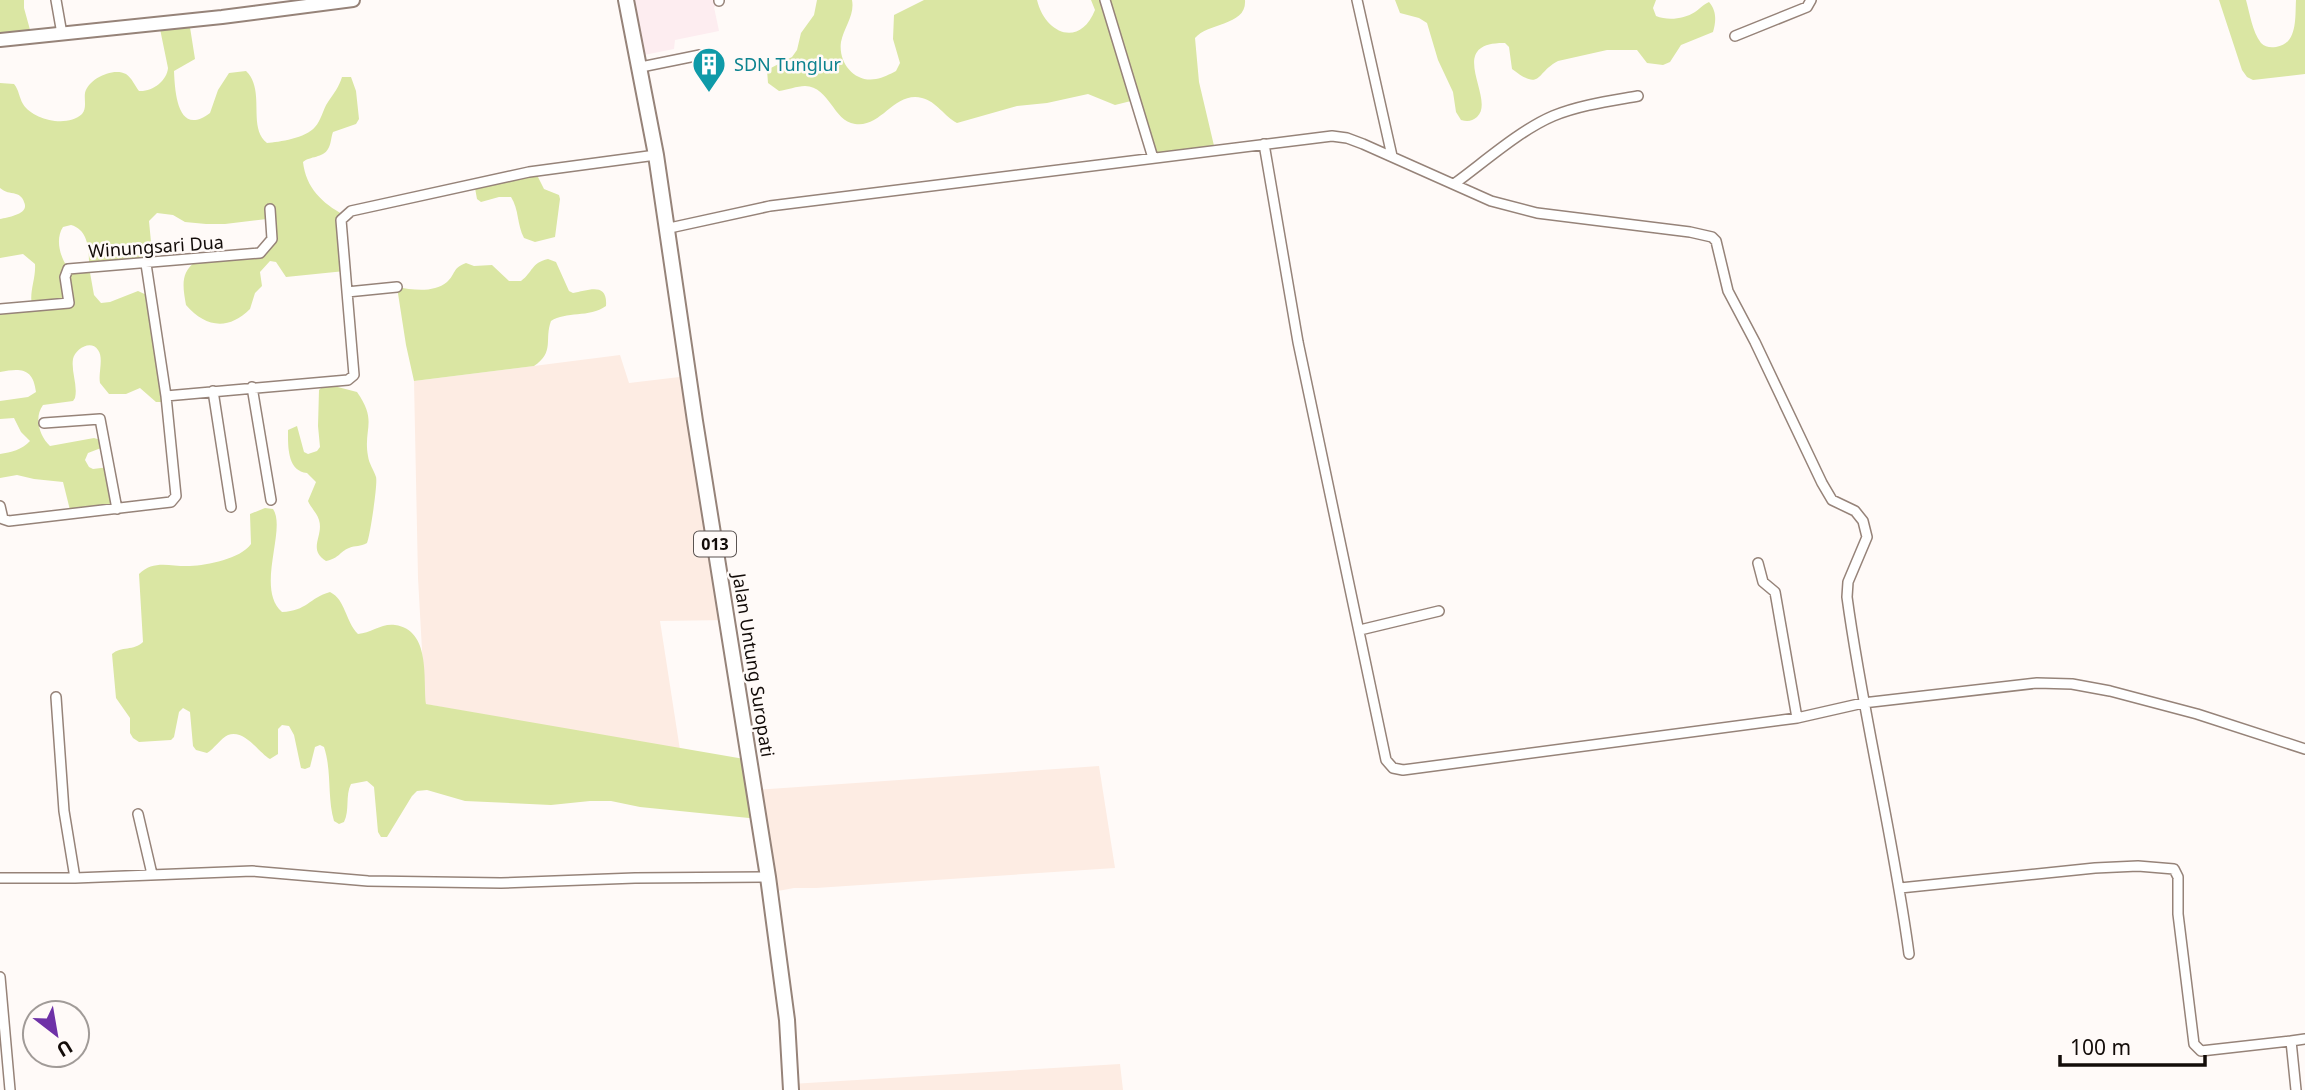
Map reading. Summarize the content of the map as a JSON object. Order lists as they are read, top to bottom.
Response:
{
  "streets": {
    "main road": ["013", "Jalan Untung Suropati"],
    "street": ["Winungsari Dua"]
  },
  "places": {
    "building": ["SDN Tunglur"]
  },
  "scale_bar": "100 m",
  "north": "bottom right"
}
